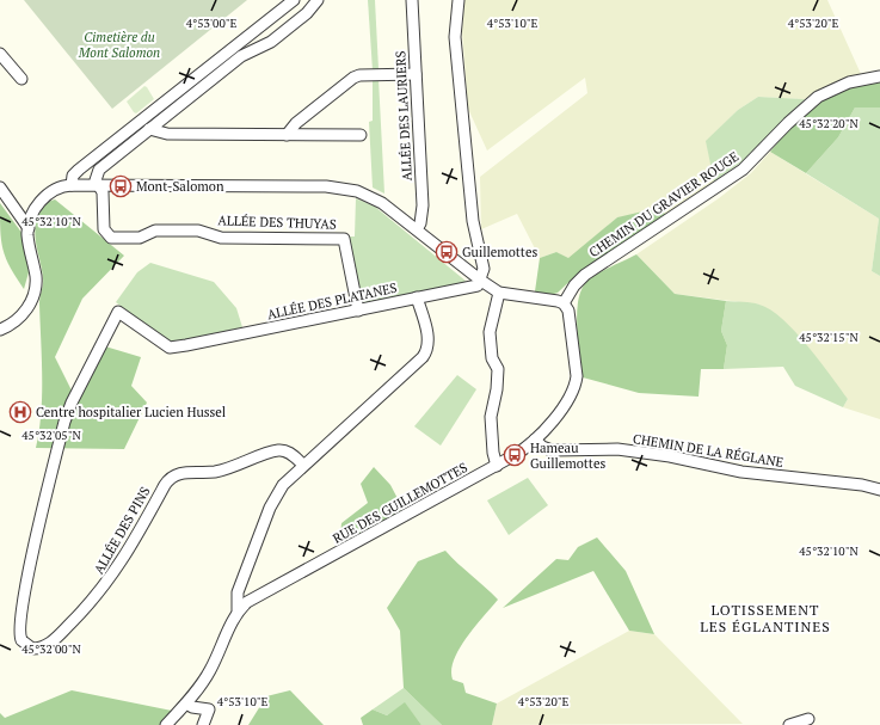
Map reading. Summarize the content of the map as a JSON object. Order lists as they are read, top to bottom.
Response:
{
  "streets": {
    "street": [
      "ALLÉE DES LAURIERS",
      "CHEMIN DU GRAVIER ROUGE",
      "ALLÉE DES THUYAS",
      "ALLÉE DES PLATANES",
      "CHEMIN DE LA RÉGLANE",
      "RUE DES GUILLEMOTTES",
      "ALLÉE DES PINS"
    ]
  },
  "crossings": [
    ["CHEMIN DU GRAVIER ROUGE", "RUE DES GUILLEMOTTES"],
    ["ALLÉE DES THUYAS", "ALLÉE DES PLATANES"],
    ["ALLÉE DES PLATANES", "ALLÉE DES PINS"],
    ["CHEMIN DE LA RÉGLANE", "RUE DES GUILLEMOTTES"]
  ],
  "districts": ["LOTISSEMENT LES ÉGLANTINES"],
  "parks": ["Cimetière du Mont Salomon"],
  "places": {
    "bus stop": ["Mont-Salomon", "Guillemottes", "Hameau Guillemottes"],
    "hospital": ["Centre hospitalier Lucien Hussel"]
  },
  "coordinates": [
    "4°53'00\"E",
    "4°53'10\"E",
    "4°53'20\"E",
    "45°32'20\"N",
    "45°32'10\"N",
    "45°32'15\"N",
    "45°32'05\"N",
    "45°32'00\"N"
  ]
}
